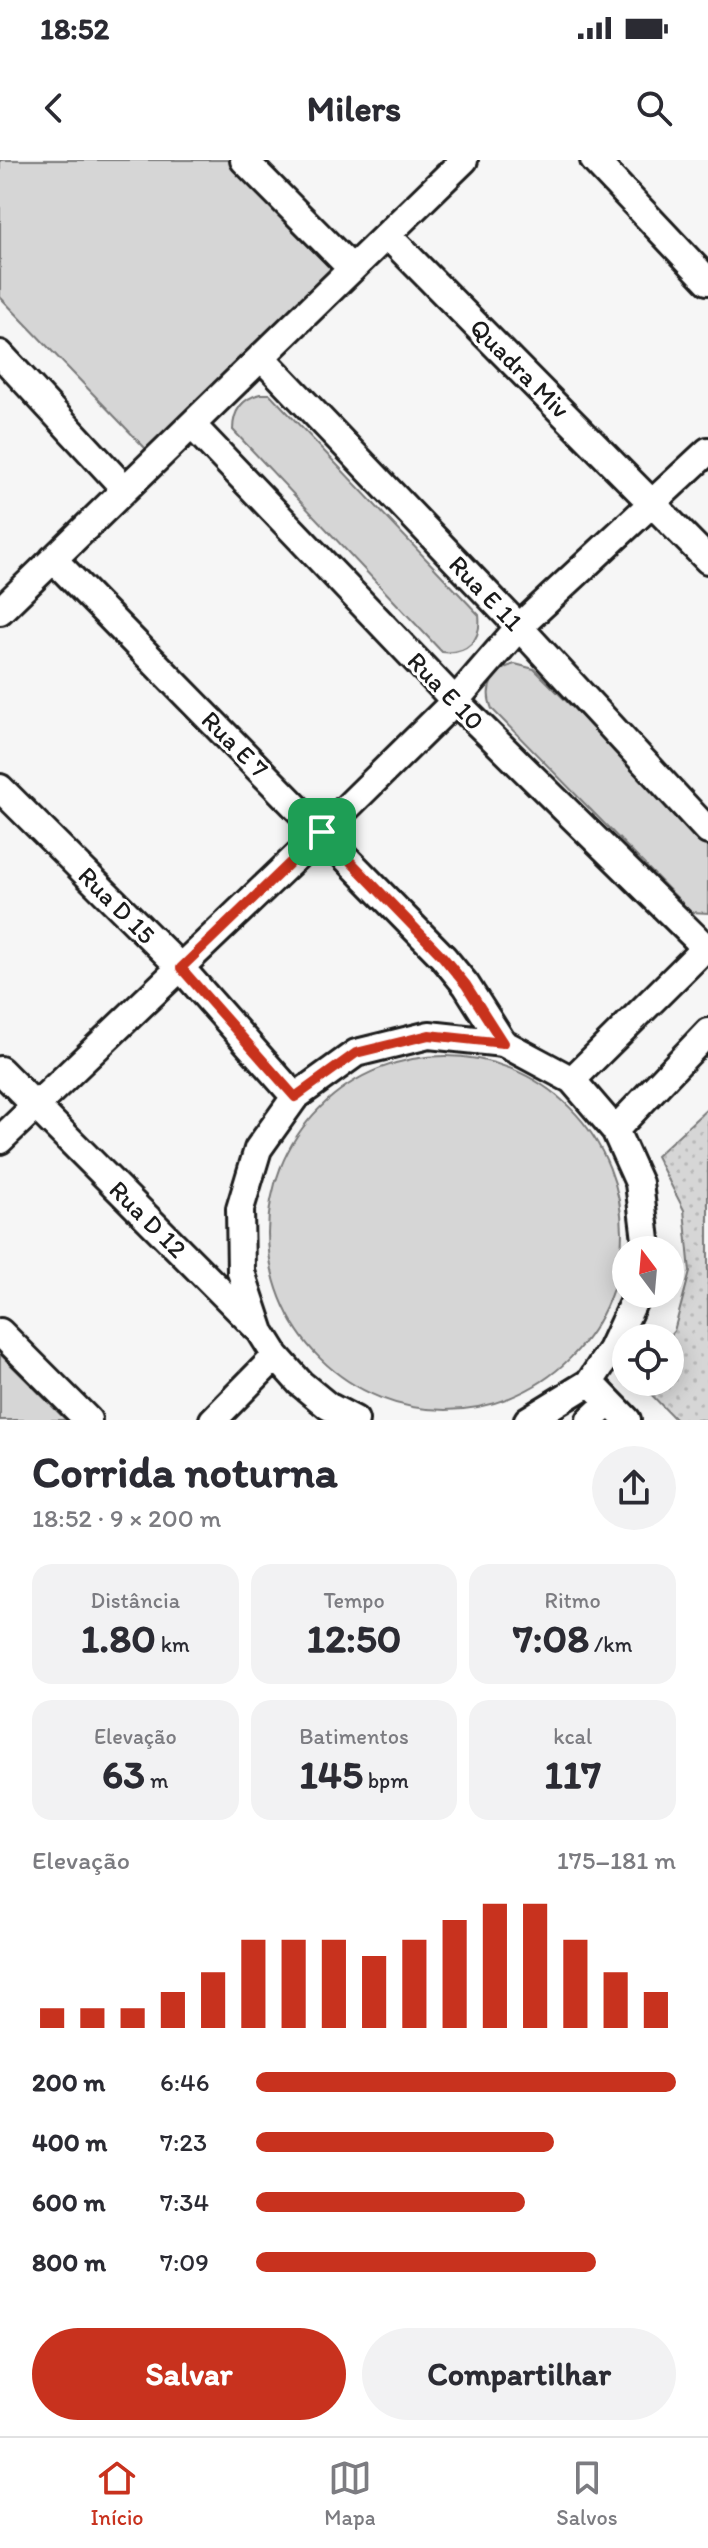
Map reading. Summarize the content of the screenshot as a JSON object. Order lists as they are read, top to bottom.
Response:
{
  "streets": {
    "street": [
      "Quadra Miv",
      "Rua E 11",
      "Rua E 10",
      "Rua E 7",
      "Rua D 15",
      "Rua D 12"
    ]
  },
  "north": "top",
  "page": {
    "status": "18:52",
    "header": "Milers",
    "heading": ["Corrida noturna", "18:52 · 9 × 200 m"],
    "stats": [
      ["Distância", "1.80 km"],
      ["Tempo", "12:50"],
      ["Ritmo", "7:08 /km"],
      ["Elevação", "63 m"],
      ["Batimentos", "145 bpm"],
      ["kcal", "117"]
    ],
    "chart": ["Elevação", "175–181 m"],
    "list": [
      {
        "name": "200 m",
        "note": "6:46"
      },
      {
        "name": "400 m",
        "note": "7:23"
      },
      {
        "name": "600 m",
        "note": "7:34"
      },
      {
        "name": "800 m",
        "note": "7:09"
      }
    ],
    "buttons": ["Salvar", "Compartilhar"],
    "tabs": ["Início", "Mapa", "Salvos"]
  }
}
